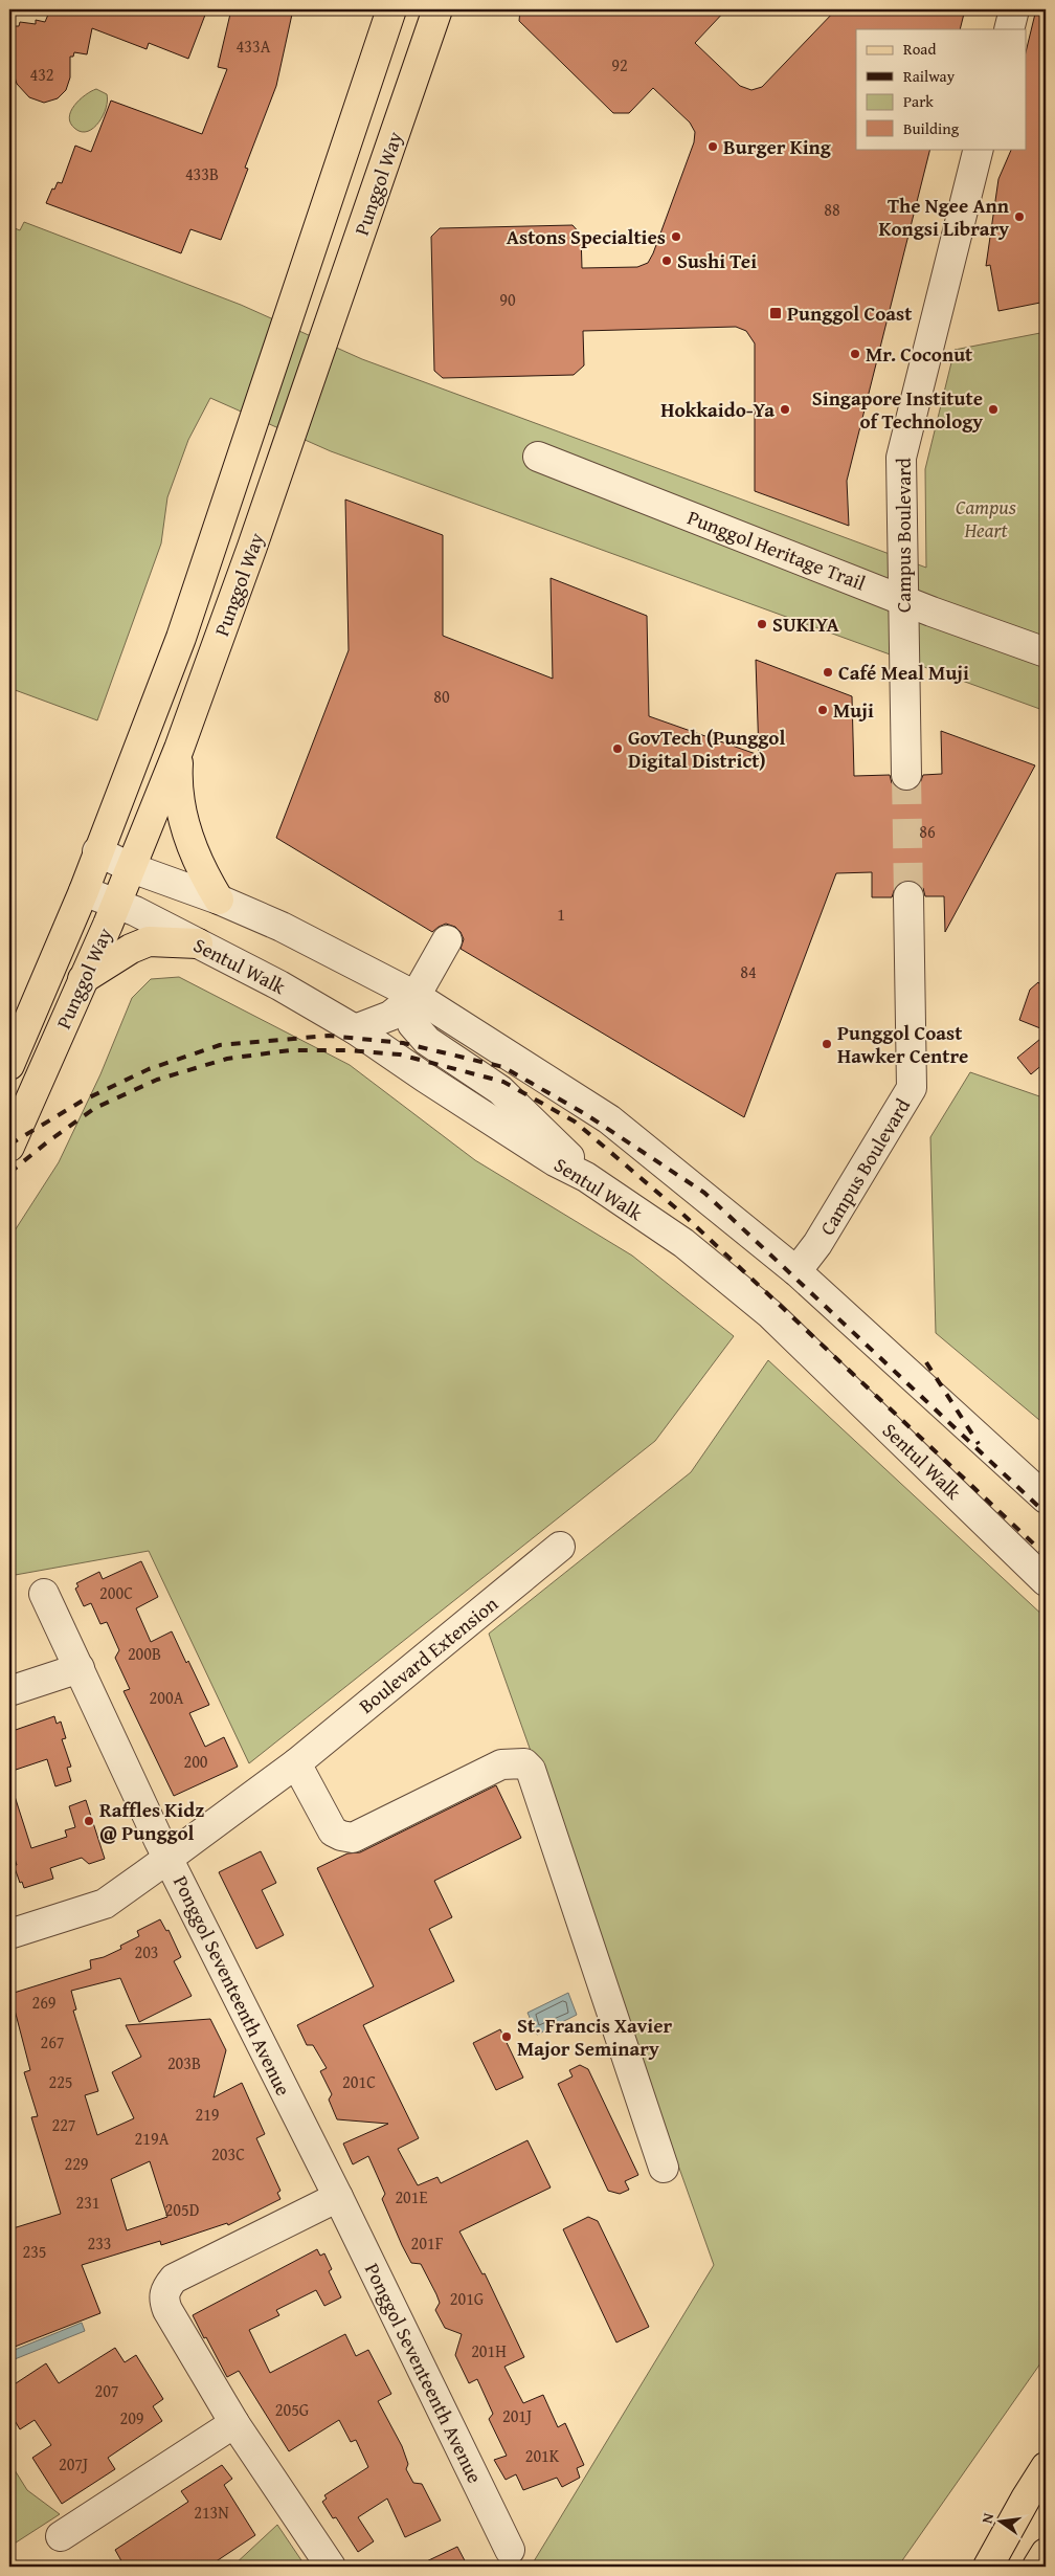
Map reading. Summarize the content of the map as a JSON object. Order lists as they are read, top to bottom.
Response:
{
  "streets": {
    "main road": ["Punggol Way"],
    "street": [
      "Campus Boulevard",
      "Punggol Heritage Trail",
      "Sentul Walk",
      "Boulevard Extension",
      "Ponggol Seventeenth Avenue"
    ]
  },
  "crossings": [
    ["Punggol Way", "Sentul Walk"],
    ["Boulevard Extension", "Ponggol Seventeenth Avenue"]
  ],
  "parks": ["Campus Heart"],
  "places": {
    "other": [
      "Burger King",
      "The Ngee Ann Kongsi Library",
      "Astons Specialties",
      "Sushi Tei",
      "Mr. Coconut",
      "Hokkaido-Ya",
      "Singapore Institute of Technology",
      "SUKIYA",
      "Café Meal Muji",
      "Muji",
      "GovTech (Punggol Digital District)",
      "Punggol Coast Hawker Centre",
      "Raffles Kidz @ Punggol",
      "St. Francis Xavier Major Seminary"
    ],
    "transit": ["Punggol Coast"]
  },
  "house_numbers": [
    "433A",
    "92",
    "432",
    "433B",
    "88",
    "90",
    "80",
    "86",
    "1",
    "84",
    "200C",
    "200B",
    "200A",
    "200",
    "203",
    "269",
    "267",
    "203B",
    "225",
    "201C",
    "219",
    "227",
    "219A",
    "203C",
    "229",
    "201E",
    "231",
    "205D",
    "233",
    "201F",
    "235",
    "201G",
    "201H",
    "207",
    "205G",
    "201J",
    "209",
    "201K",
    "207J",
    "213N"
  ],
  "legend": [
    "Road",
    "Railway",
    "Park",
    "Building"
  ],
  "north": "left"
}
